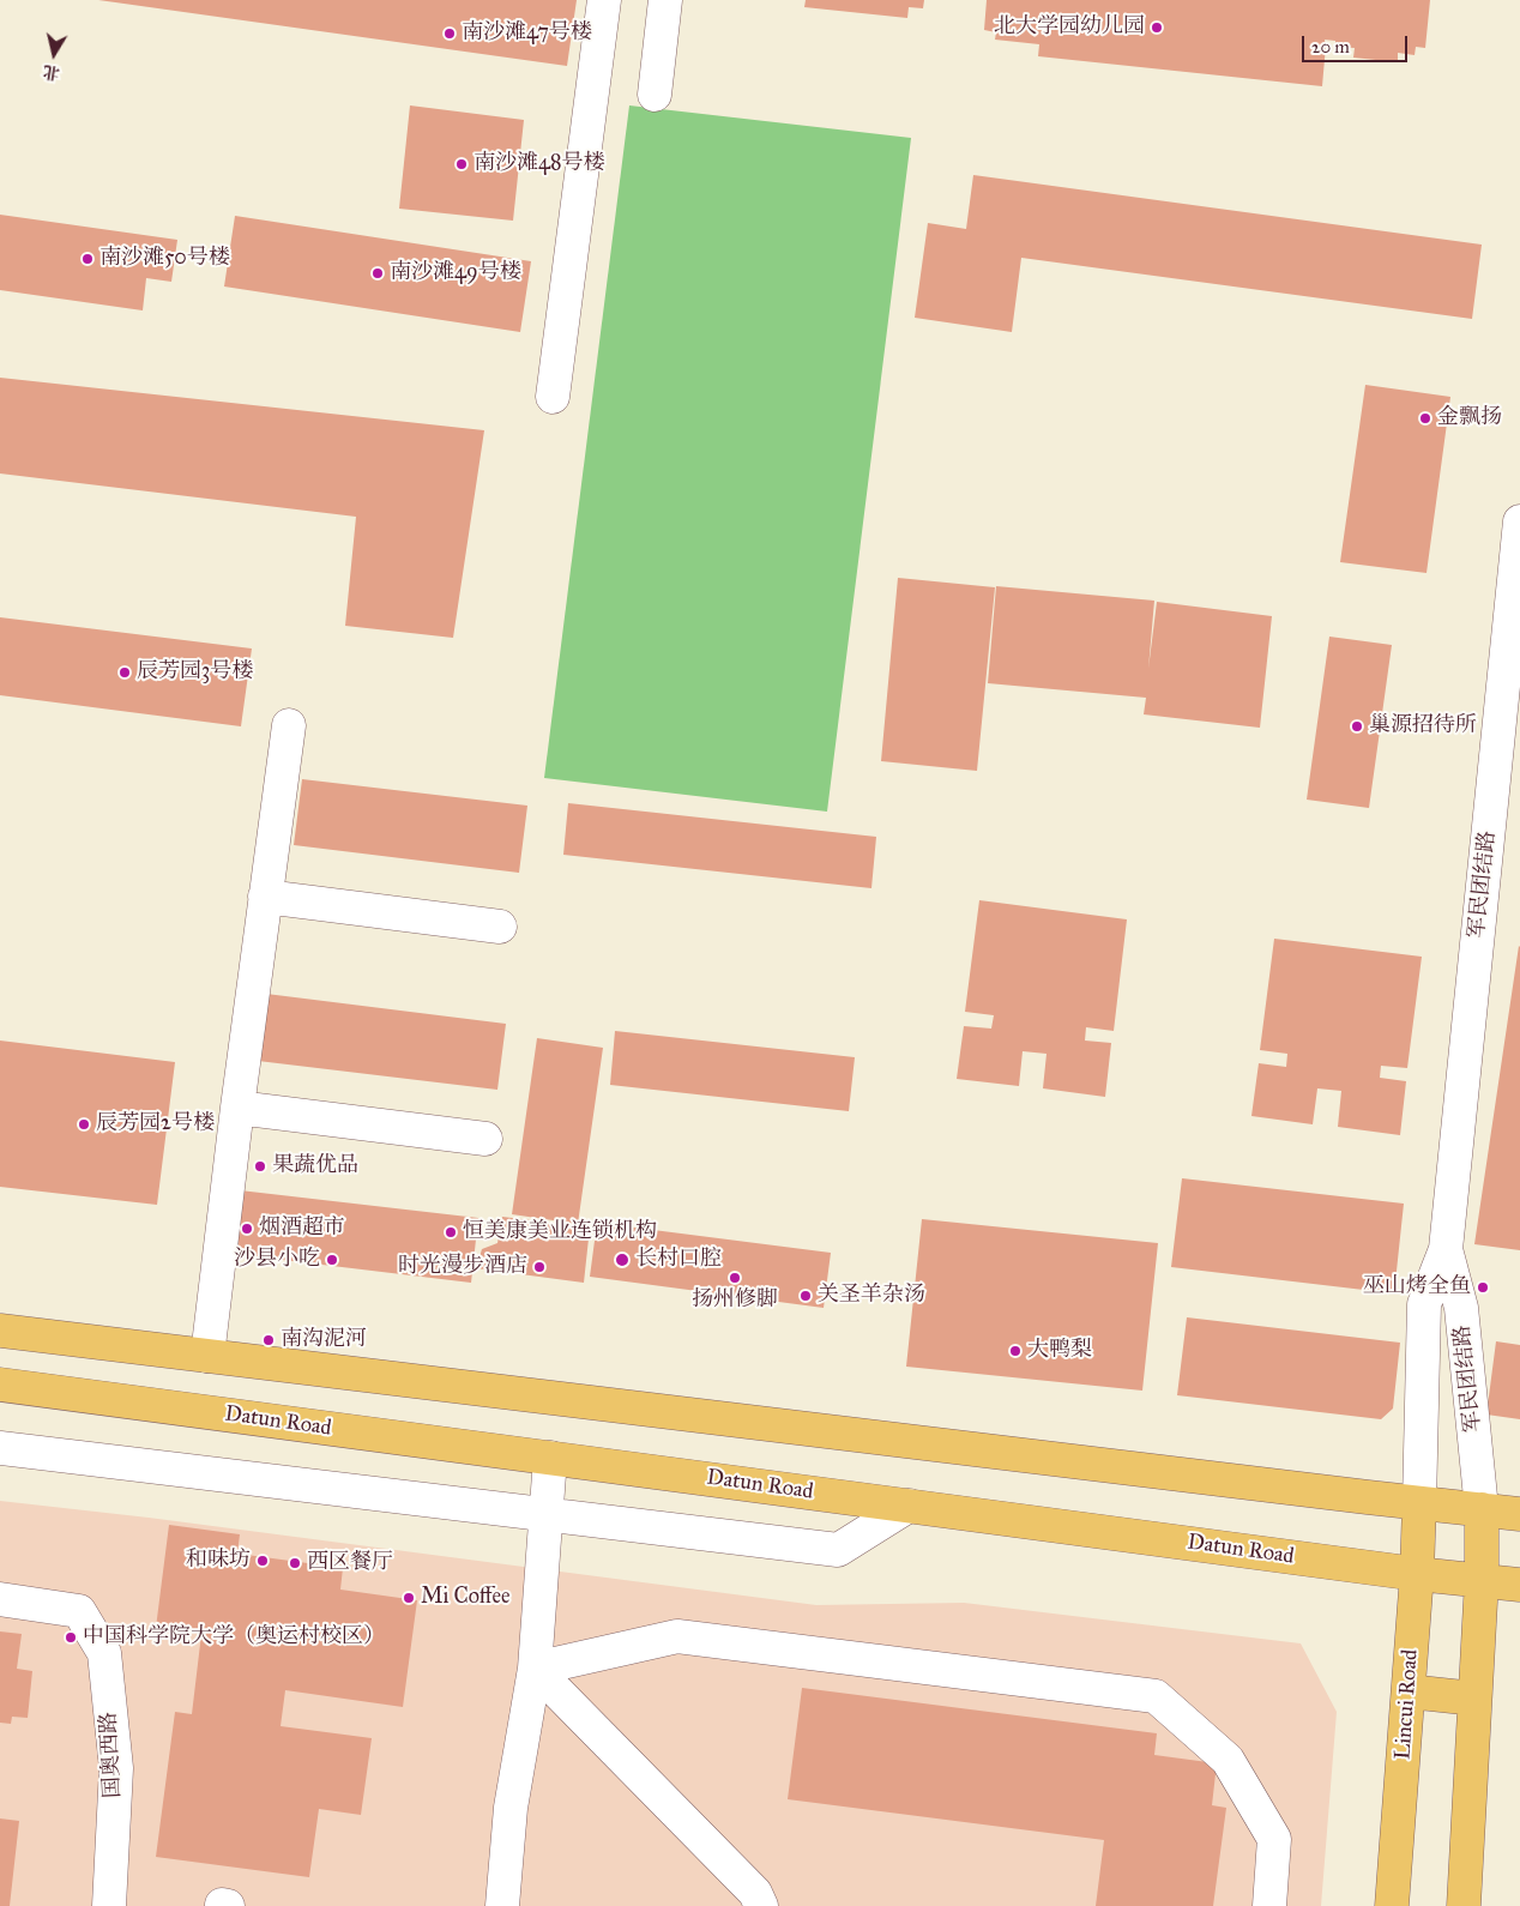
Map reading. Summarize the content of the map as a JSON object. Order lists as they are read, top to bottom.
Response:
{
  "streets": {
    "main road": ["Datun Road", "Lincui Road"],
    "street": ["军民团结路", "国奥西路"]
  },
  "crossings": [
    ["军民团结路", "Lincui Road"],
    ["Datun Road", "Lincui Road"]
  ],
  "places": [
    "北大学园幼儿园",
    "南沙滩47号楼",
    "南沙滩48号楼",
    "南沙滩50号楼",
    "南沙滩49号楼",
    "金飘扬",
    "辰芳园3号楼",
    "巢源招待所",
    "辰芳园2号楼",
    "果蔬优品",
    "烟酒超市",
    "恒美康美业连锁机构",
    "沙县小吃",
    "长村口腔",
    "时光漫步酒店",
    "扬州修脚",
    "巫山烤全鱼",
    "关圣羊杂汤",
    "南沟泥河",
    "大鸭梨",
    "和味坊",
    "西区餐厅",
    "Mi Coffee",
    "中国科学院大学（奥运村校区）"
  ],
  "scale_bar": "20 m",
  "north": "bottom"
}
